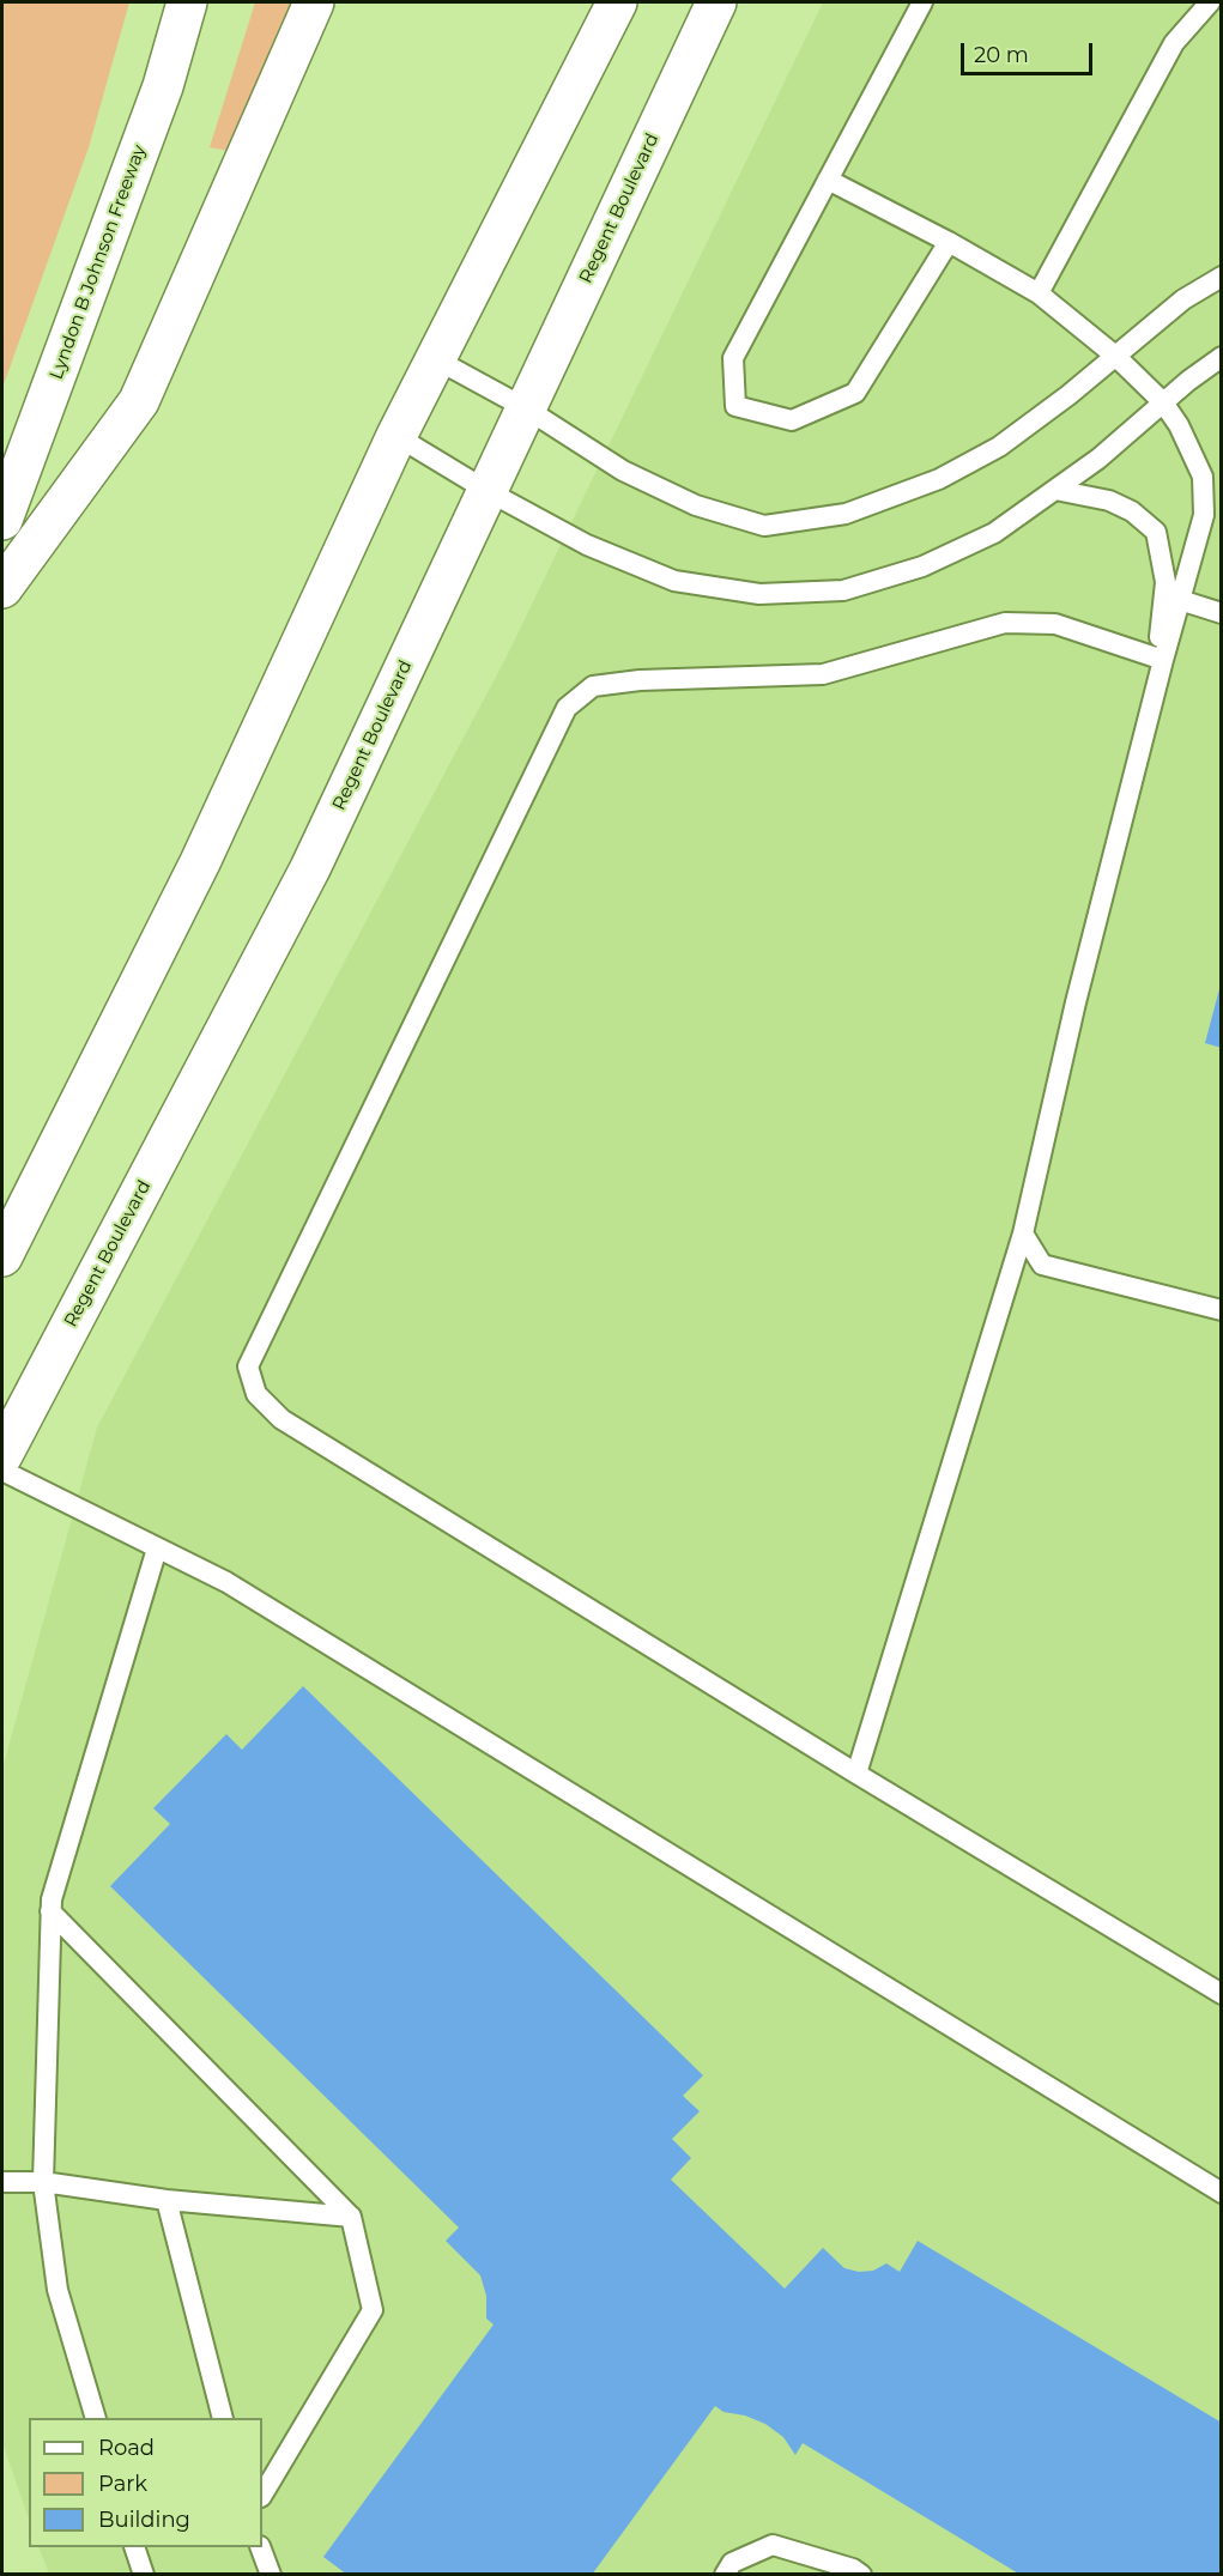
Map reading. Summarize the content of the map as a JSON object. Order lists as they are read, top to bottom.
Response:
{
  "streets": {
    "main road": ["Regent Boulevard", "Lyndon B Johnson Freeway"]
  },
  "legend": ["Road", "Park", "Building"],
  "scale_bar": "20 m"
}
